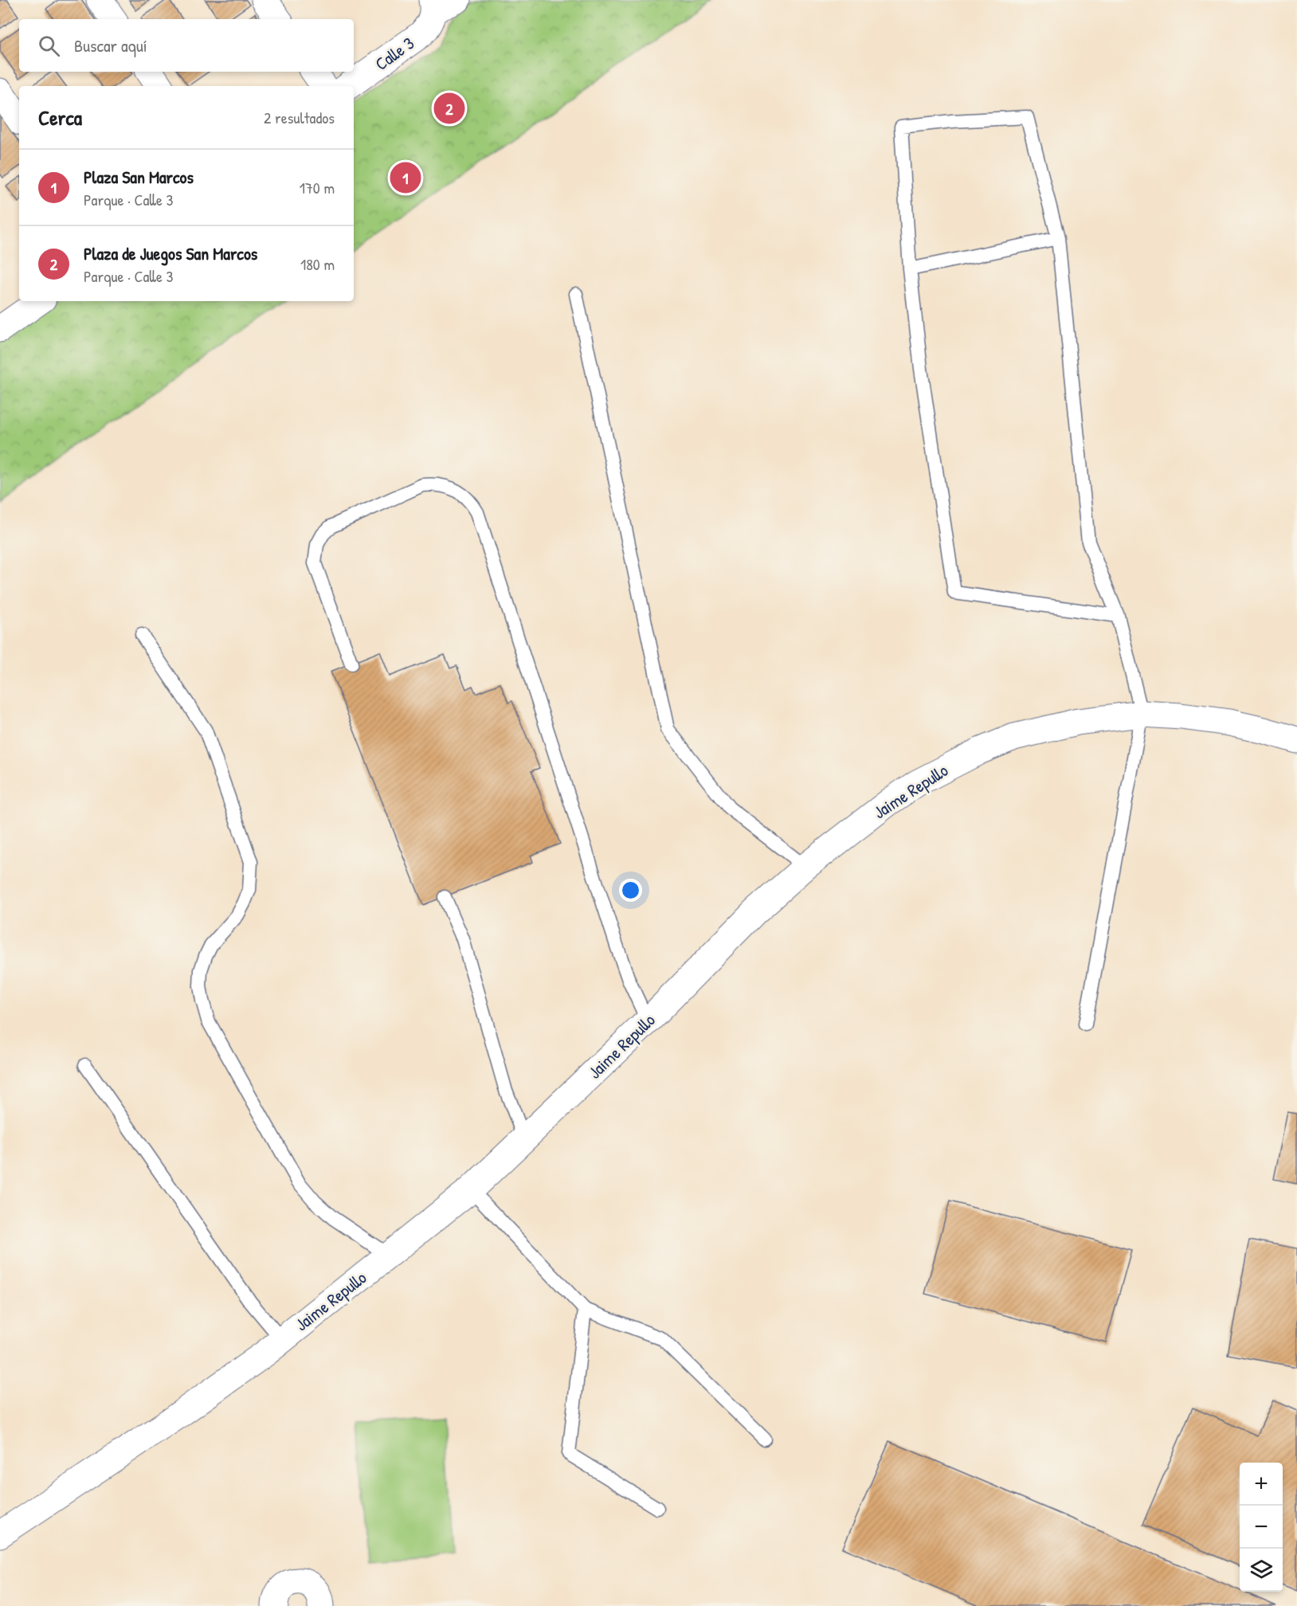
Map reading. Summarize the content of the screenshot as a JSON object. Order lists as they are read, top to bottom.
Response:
{
  "streets": {
    "street": ["Calle 3", "Jaime Repullo"]
  },
  "page": {
    "search": "Buscar aquí",
    "heading": ["Cerca", "2 resultados"],
    "pins": ["2", "1"],
    "list": [
      {
        "mark": "1",
        "name": "Plaza San Marcos",
        "note": "Parque · Calle 3",
        "value": "170 m"
      },
      {
        "mark": "2",
        "name": "Plaza de Juegos San Marcos",
        "note": "Parque · Calle 3",
        "value": "180 m"
      }
    ],
    "map_buttons": ["+", "−"]
  }
}
